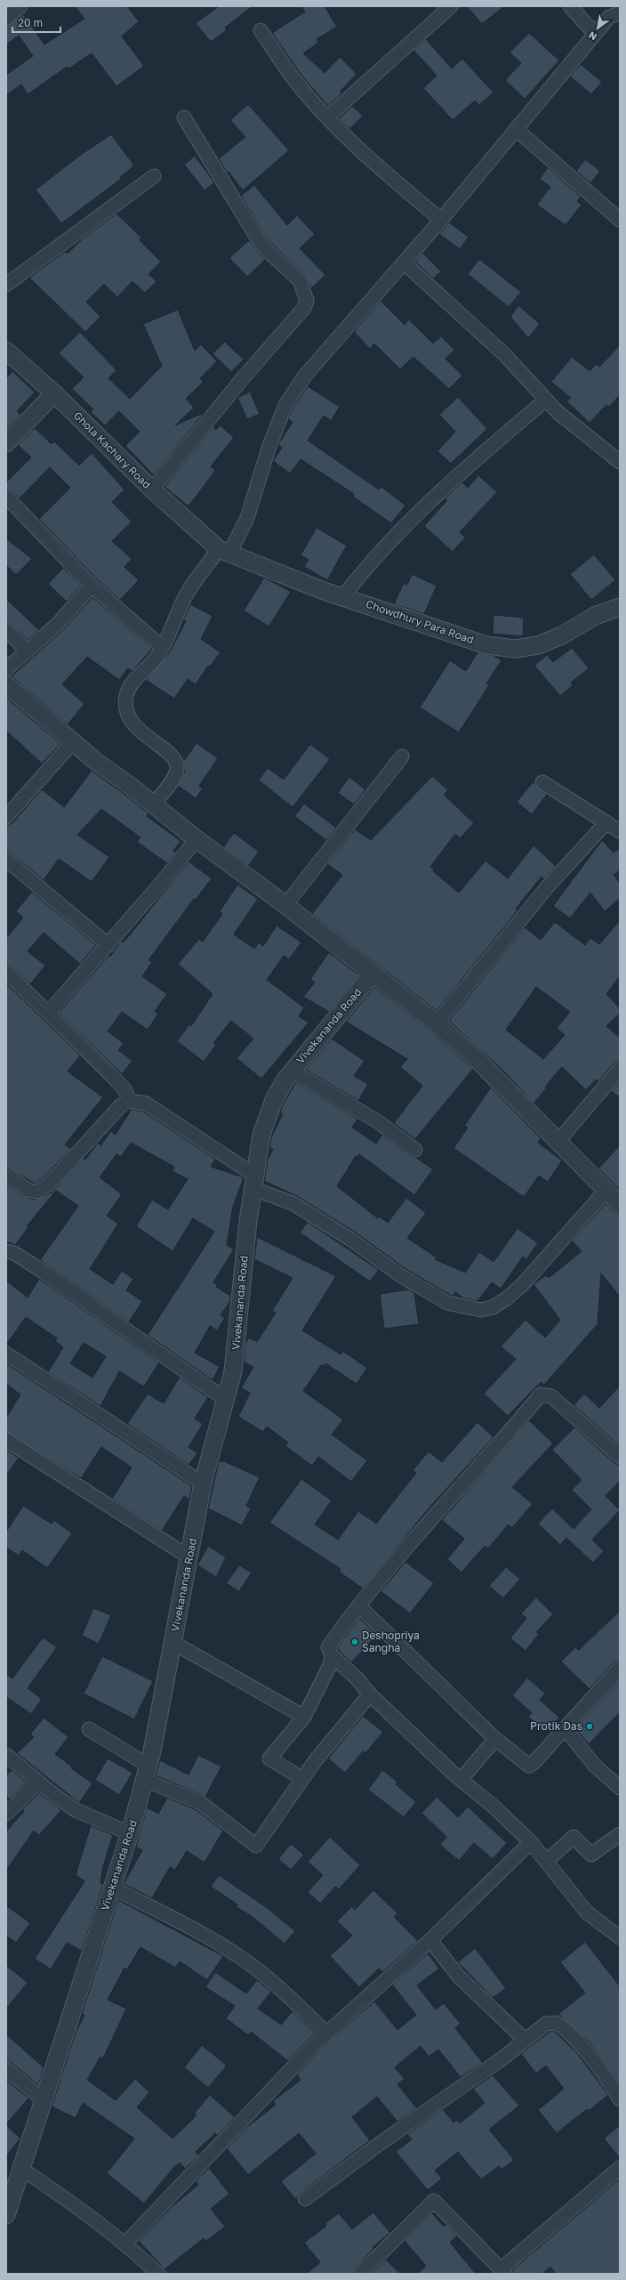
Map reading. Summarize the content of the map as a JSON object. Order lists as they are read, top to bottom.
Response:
{
  "streets": {
    "street": ["Ghola Kachary Road", "Chowdhury Para Road", "Vivekananda Road"]
  },
  "crossings": [
    ["Ghola Kachary Road", "Chowdhury Para Road"]
  ],
  "places": ["Deshopriya Sangha", "Protik Das"],
  "scale_bar": "20 m",
  "north": "bottom left"
}
